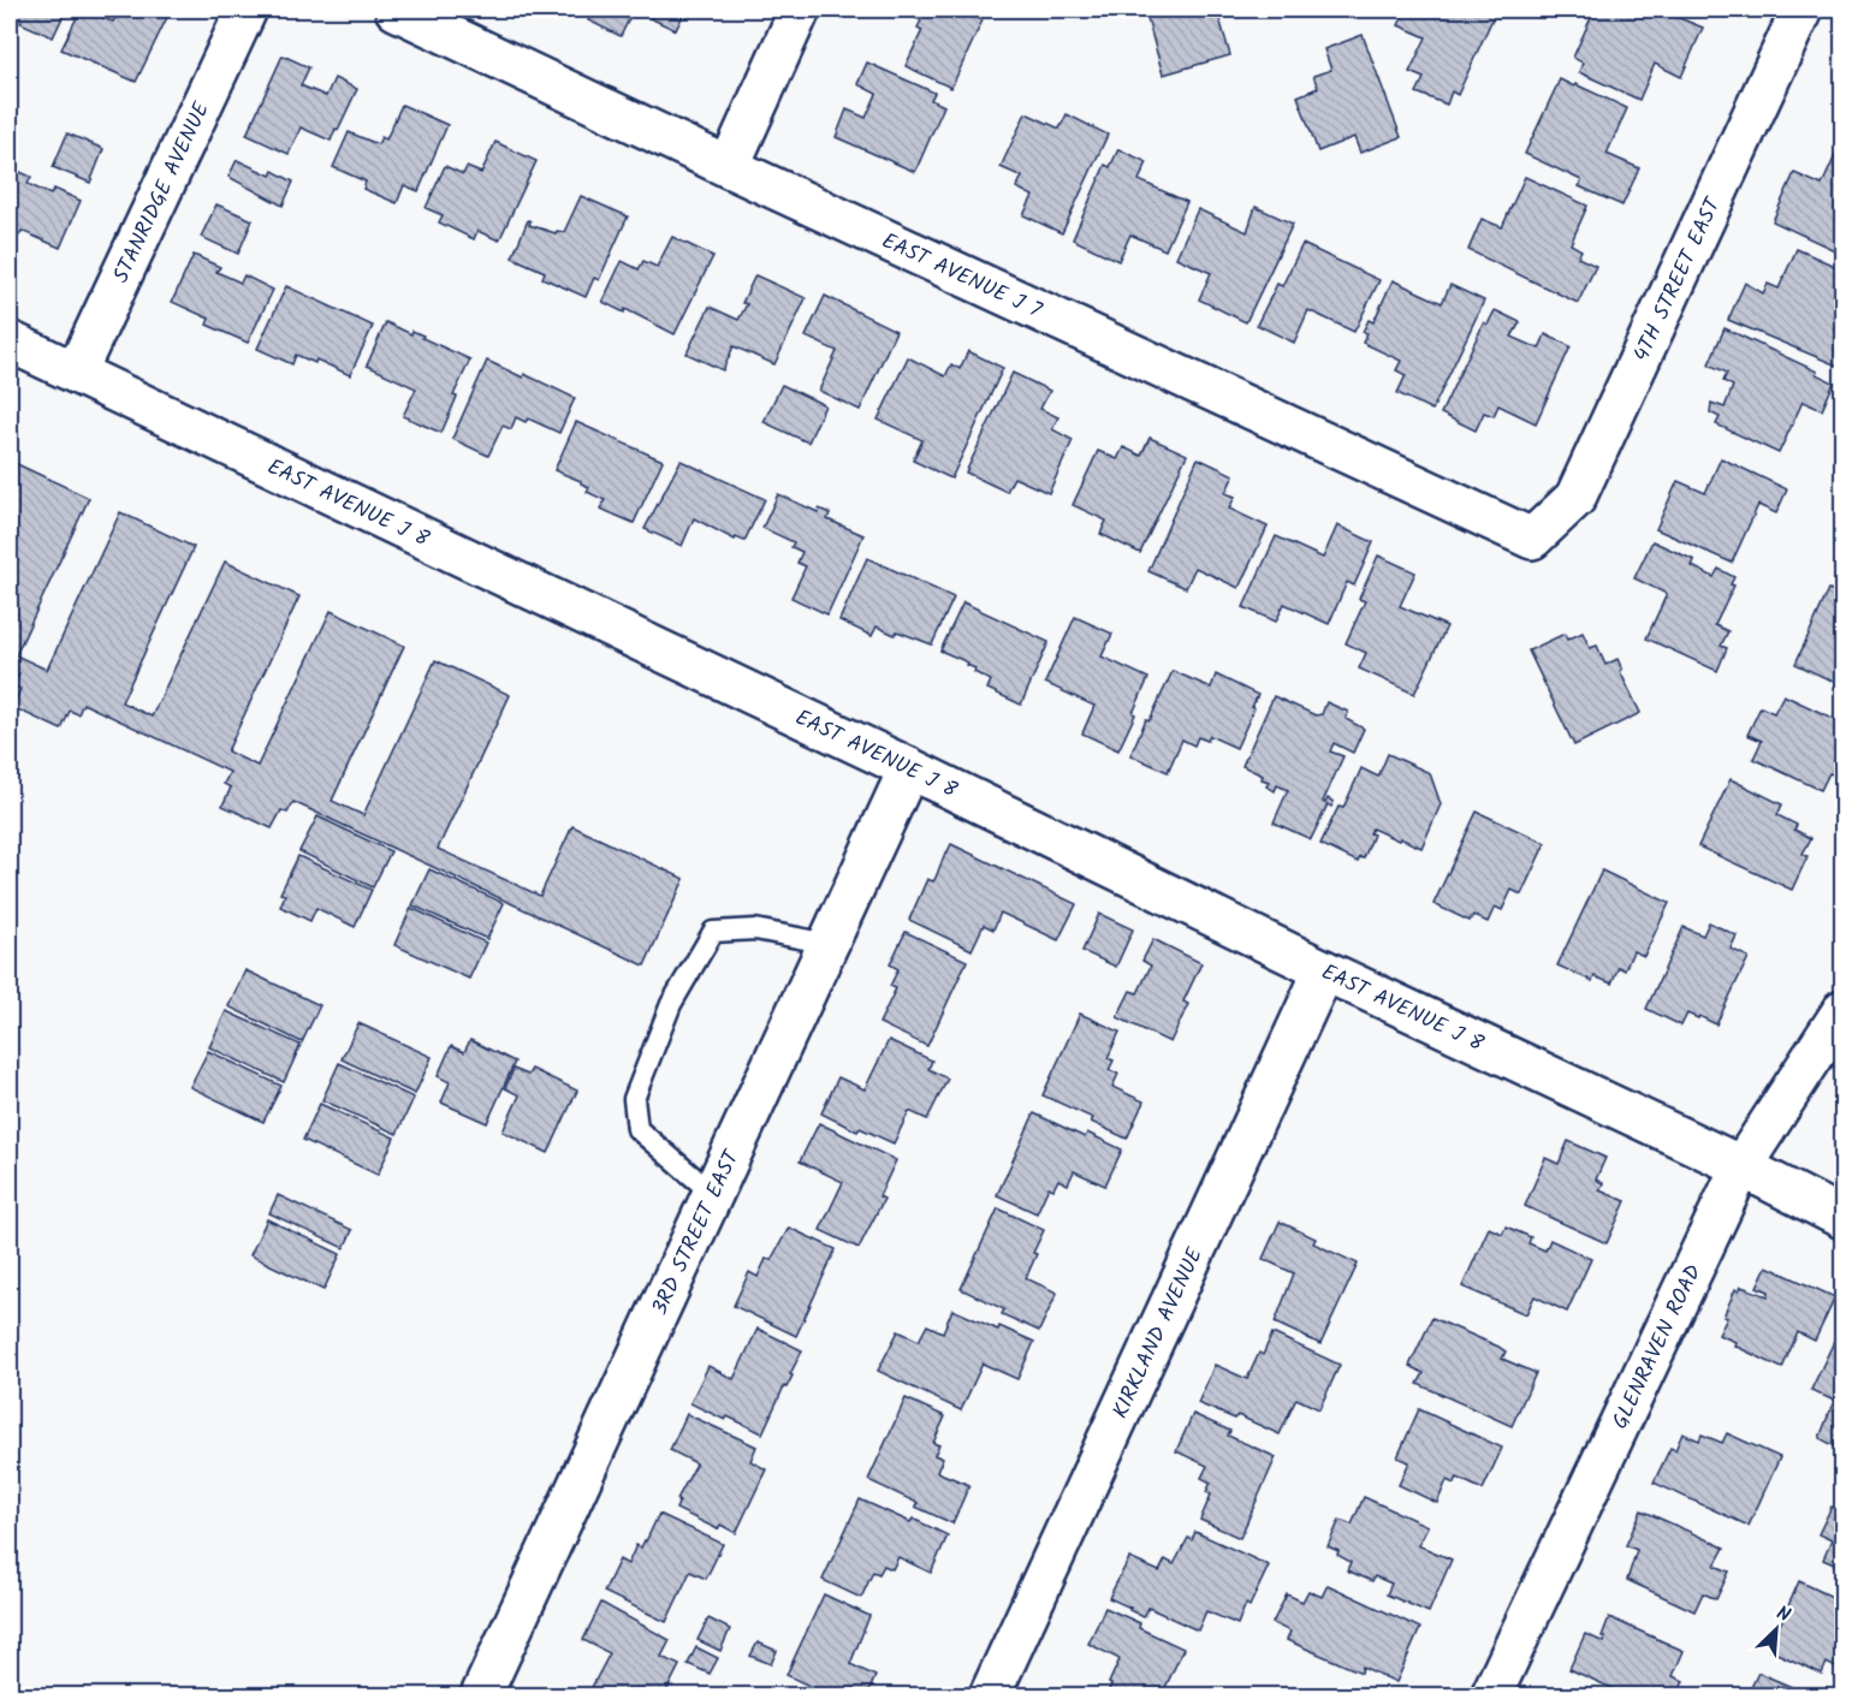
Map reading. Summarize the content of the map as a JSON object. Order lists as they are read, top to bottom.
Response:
{
  "streets": {
    "street": [
      "STANRIDGE AVENUE",
      "EAST AVENUE J 7",
      "4TH STREET EAST",
      "EAST AVENUE J 8",
      "3RD STREET EAST",
      "KIRKLAND AVENUE",
      "GLENRAVEN ROAD"
    ]
  },
  "crossings": [
    ["STANRIDGE AVENUE", "EAST AVENUE J 8"],
    ["EAST AVENUE J 7", "4TH STREET EAST"],
    ["EAST AVENUE J 8", "3RD STREET EAST"],
    ["EAST AVENUE J 8", "KIRKLAND AVENUE"],
    ["EAST AVENUE J 8", "GLENRAVEN ROAD"]
  ],
  "north": "top right"
}
